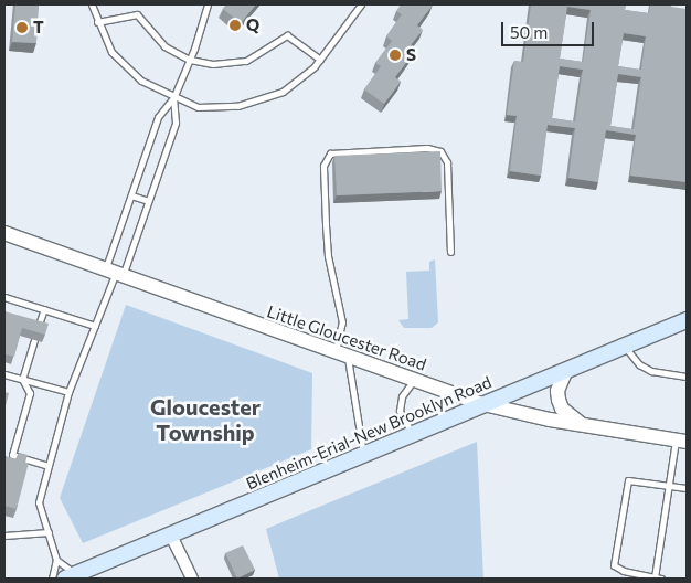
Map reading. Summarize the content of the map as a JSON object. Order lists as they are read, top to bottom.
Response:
{
  "streets": {
    "main road": ["Blenheim-Erial-New Brooklyn Road"],
    "street": ["Little Gloucester Road"]
  },
  "crossings": [
    ["Little Gloucester Road", "Blenheim-Erial-New Brooklyn Road"]
  ],
  "districts": ["Gloucester Township"],
  "places": ["Q", "T", "S"],
  "scale_bar": "50 m"
}
